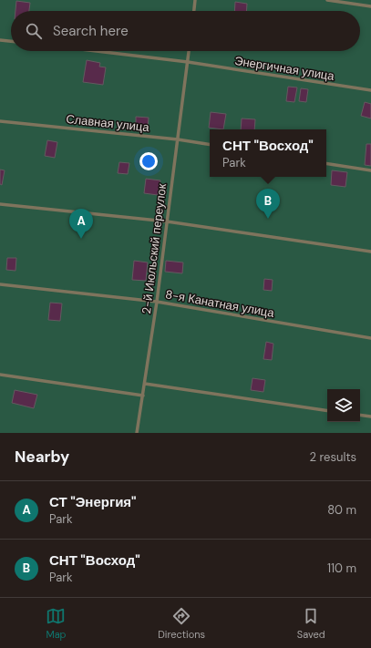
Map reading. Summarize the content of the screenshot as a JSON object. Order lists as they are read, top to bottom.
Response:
{
  "streets": {
    "lane": [
      "Энергичная улица",
      "Славная улица",
      "2-й Июльский переулок",
      "8-я Канатная улица"
    ]
  },
  "crossings": [
    ["Энергичная улица", "2-й Июльский переулок"],
    ["Славная улица", "2-й Июльский переулок"],
    ["2-й Июльский переулок", "8-я Канатная улица"]
  ],
  "page": {
    "search": "Search here",
    "popup": ["СНТ \"Восход\"", "Park"],
    "pins": ["B", "A"],
    "heading": ["Nearby", "2 results"],
    "list": [
      {
        "mark": "A",
        "name": "СТ \"Энергия\"",
        "note": "Park",
        "value": "80 m"
      },
      {
        "mark": "B",
        "name": "СНТ \"Восход\"",
        "note": "Park",
        "value": "110 m"
      }
    ],
    "nav": ["Map", "Directions", "Saved"]
  }
}
